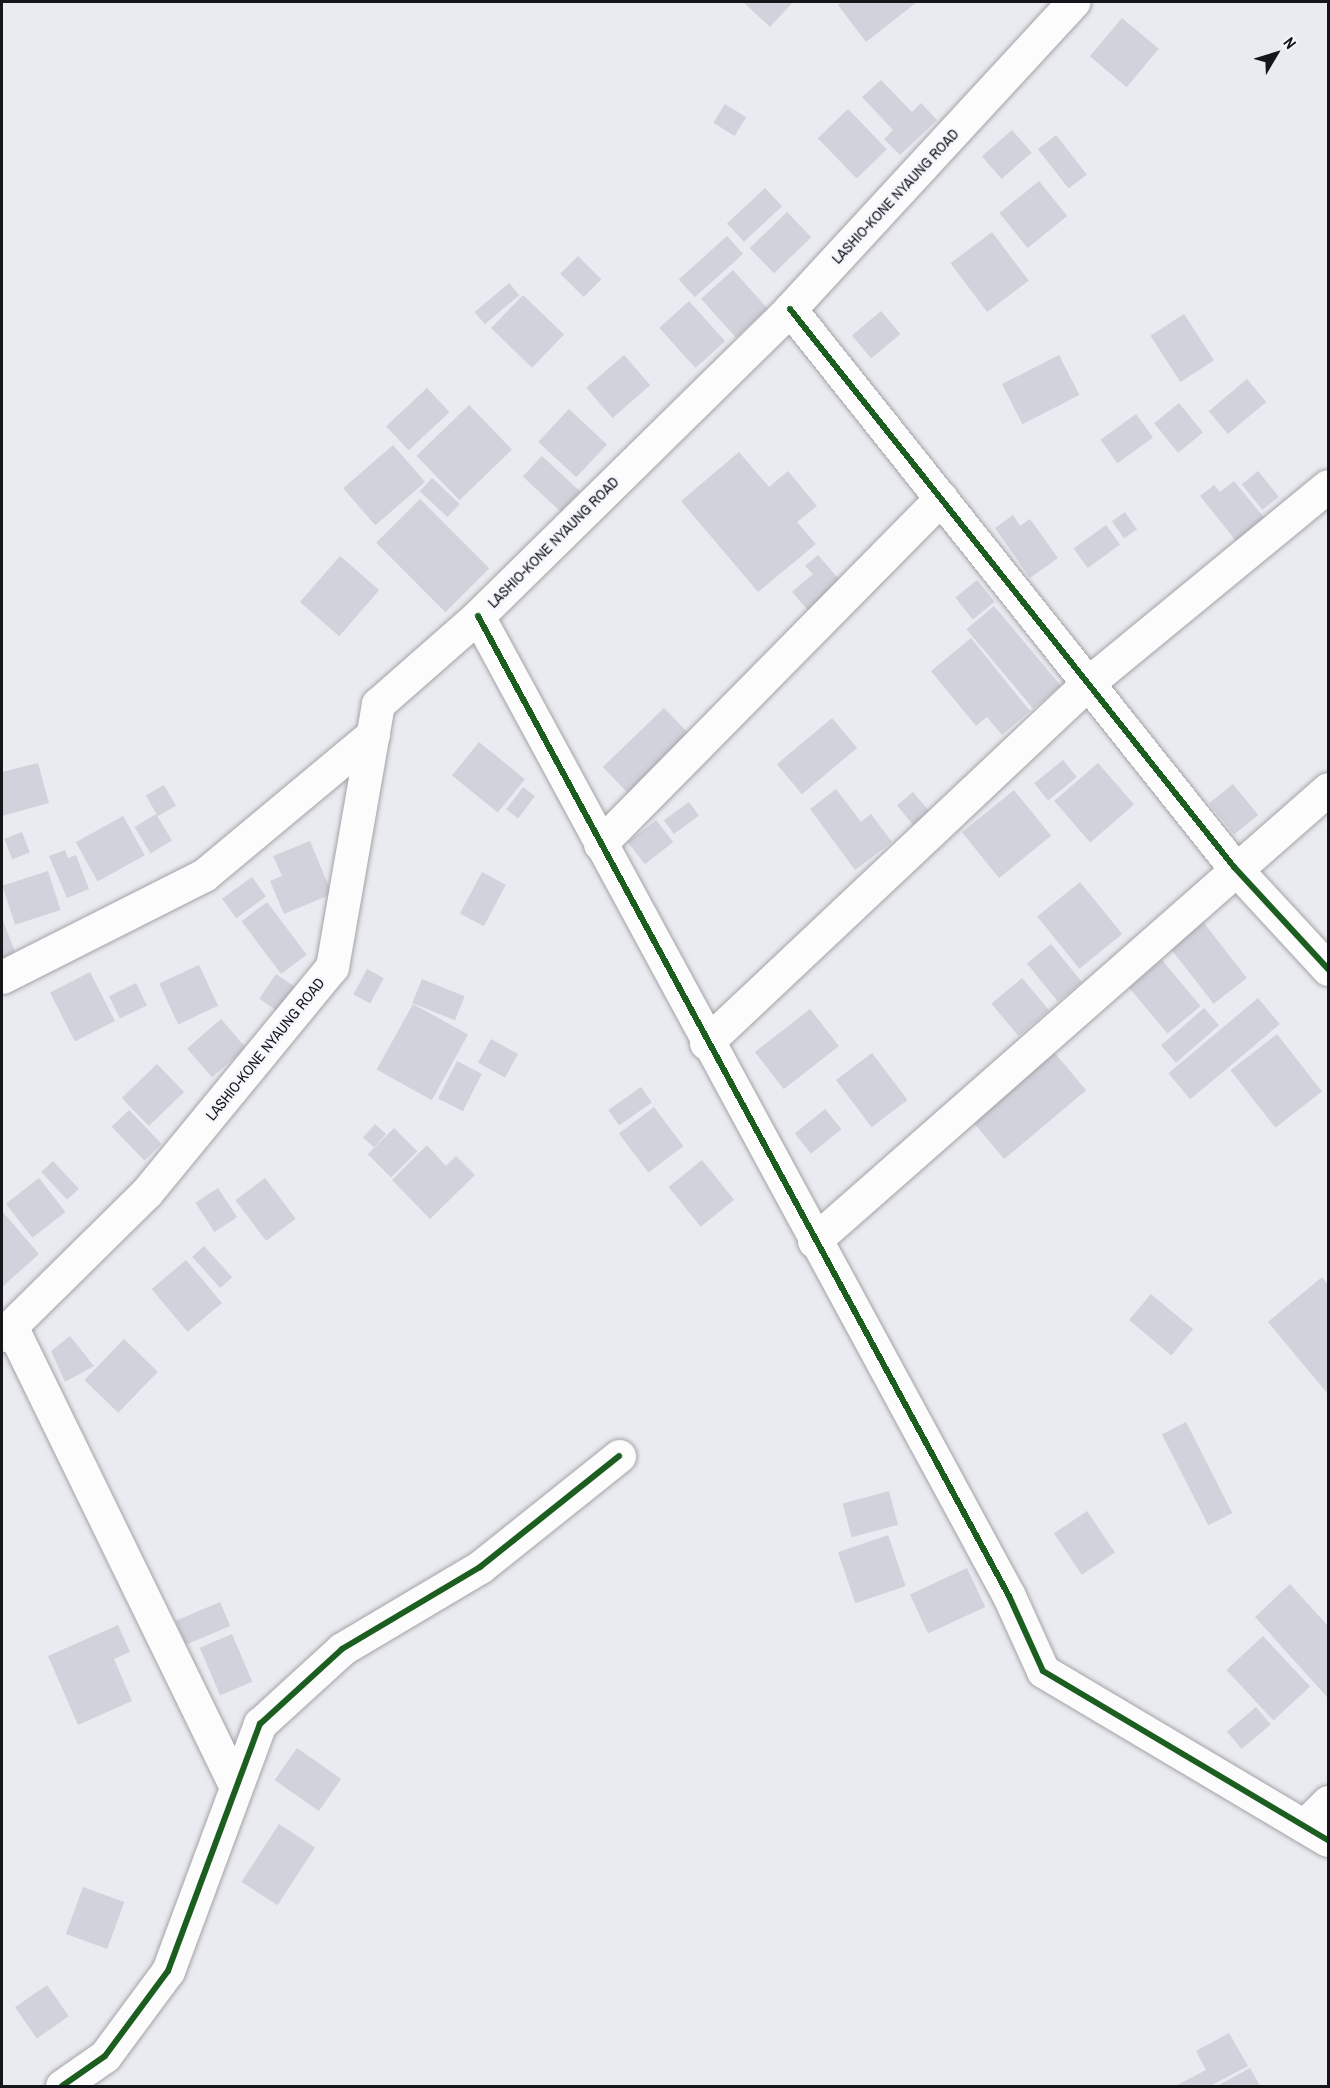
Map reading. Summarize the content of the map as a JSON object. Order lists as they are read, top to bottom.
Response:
{
  "streets": {
    "street": ["LASHIO-KONE NYAUNG ROAD"]
  },
  "north": "top right"
}
